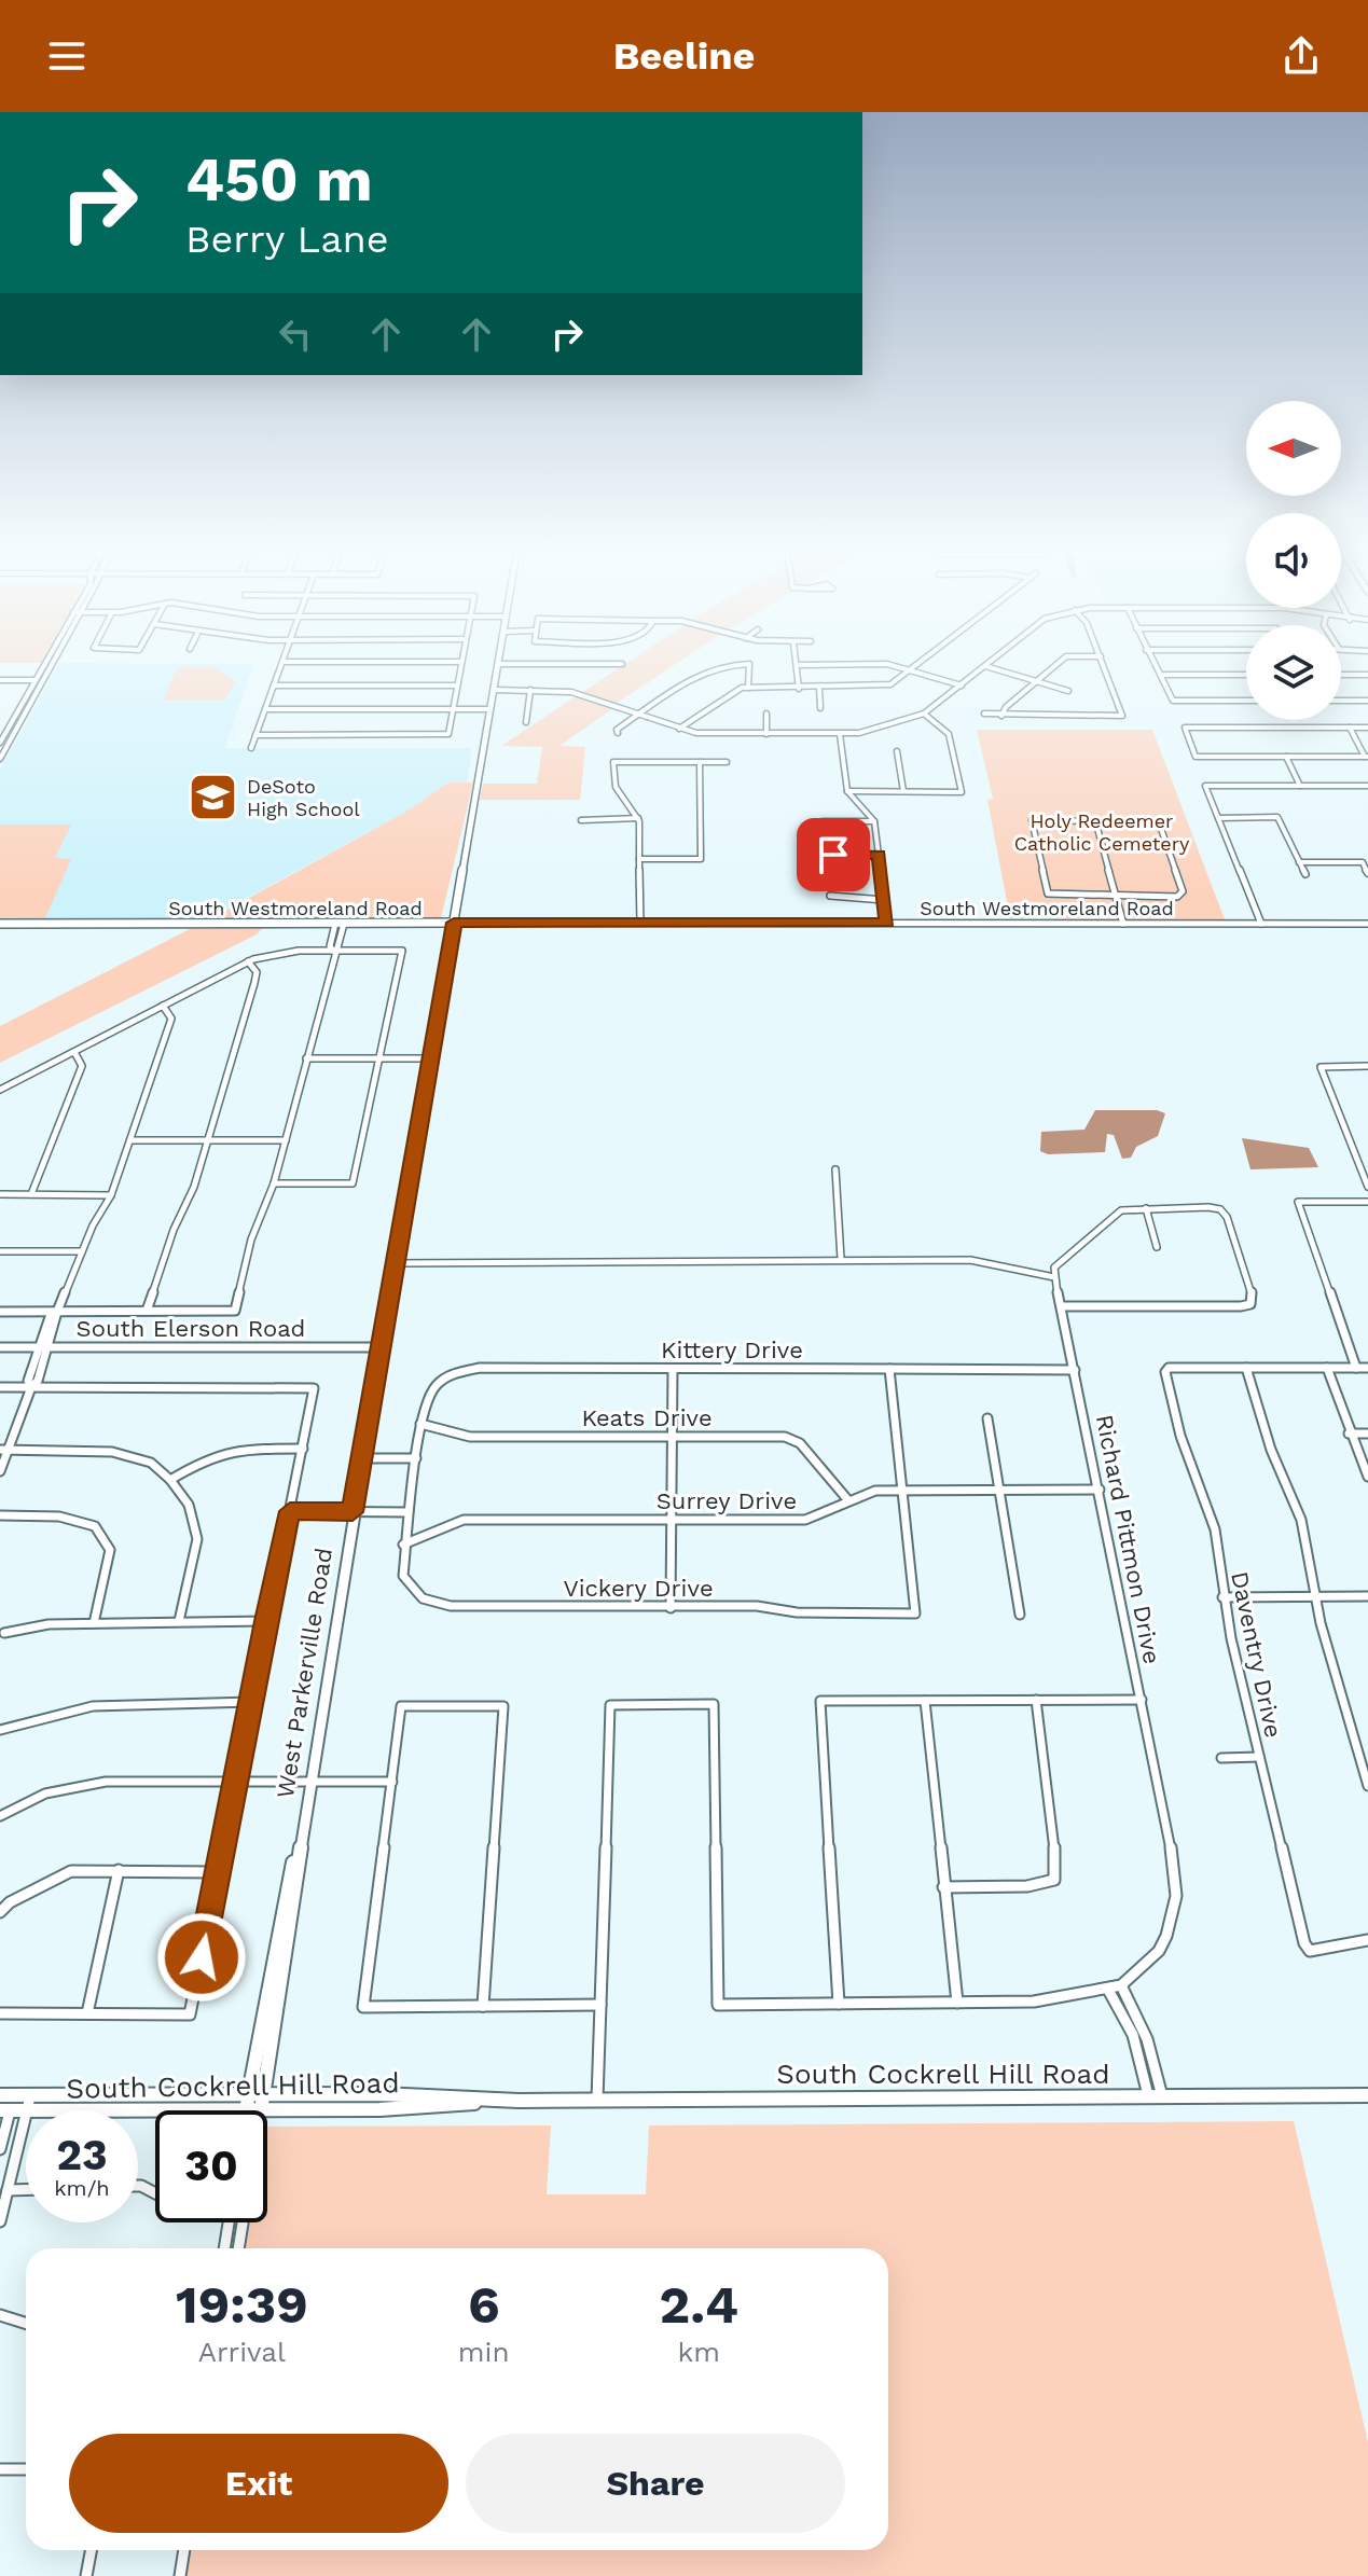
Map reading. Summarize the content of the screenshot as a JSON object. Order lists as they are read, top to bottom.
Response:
{
  "streets": {
    "main road": ["South Westmoreland Road", "West Parkerville Road", "South Cockrell Hill Road"],
    "street": [
      "South Elerson Road",
      "Kittery Drive",
      "Keats Drive",
      "Surrey Drive",
      "Richard Pittmon Drive",
      "Vickery Drive",
      "Daventry Drive"
    ]
  },
  "crossings": [
    ["South Westmoreland Road", "West Parkerville Road"],
    ["South Elerson Road", "West Parkerville Road"],
    ["Kittery Drive", "Keats Drive"],
    ["Kittery Drive", "Surrey Drive"],
    ["Kittery Drive", "Richard Pittmon Drive"],
    ["Kittery Drive", "Vickery Drive"],
    ["Keats Drive", "Surrey Drive"],
    ["Surrey Drive", "Richard Pittmon Drive"],
    ["Surrey Drive", "Vickery Drive"],
    ["West Parkerville Road", "South Cockrell Hill Road"]
  ],
  "parks": ["Holy Redeemer Catholic Cemetery"],
  "places": {
    "school or university": ["DeSoto High School"]
  },
  "north": "left",
  "page": {
    "header": "Beeline",
    "turn": ["450 m", "Berry Lane"],
    "speed": "23 km/h",
    "limit": "30",
    "eta": [
      "19:39",
      "Arrival",
      "6",
      "min",
      "2.4",
      "km"
    ],
    "buttons": ["Exit", "Share"]
  }
}
